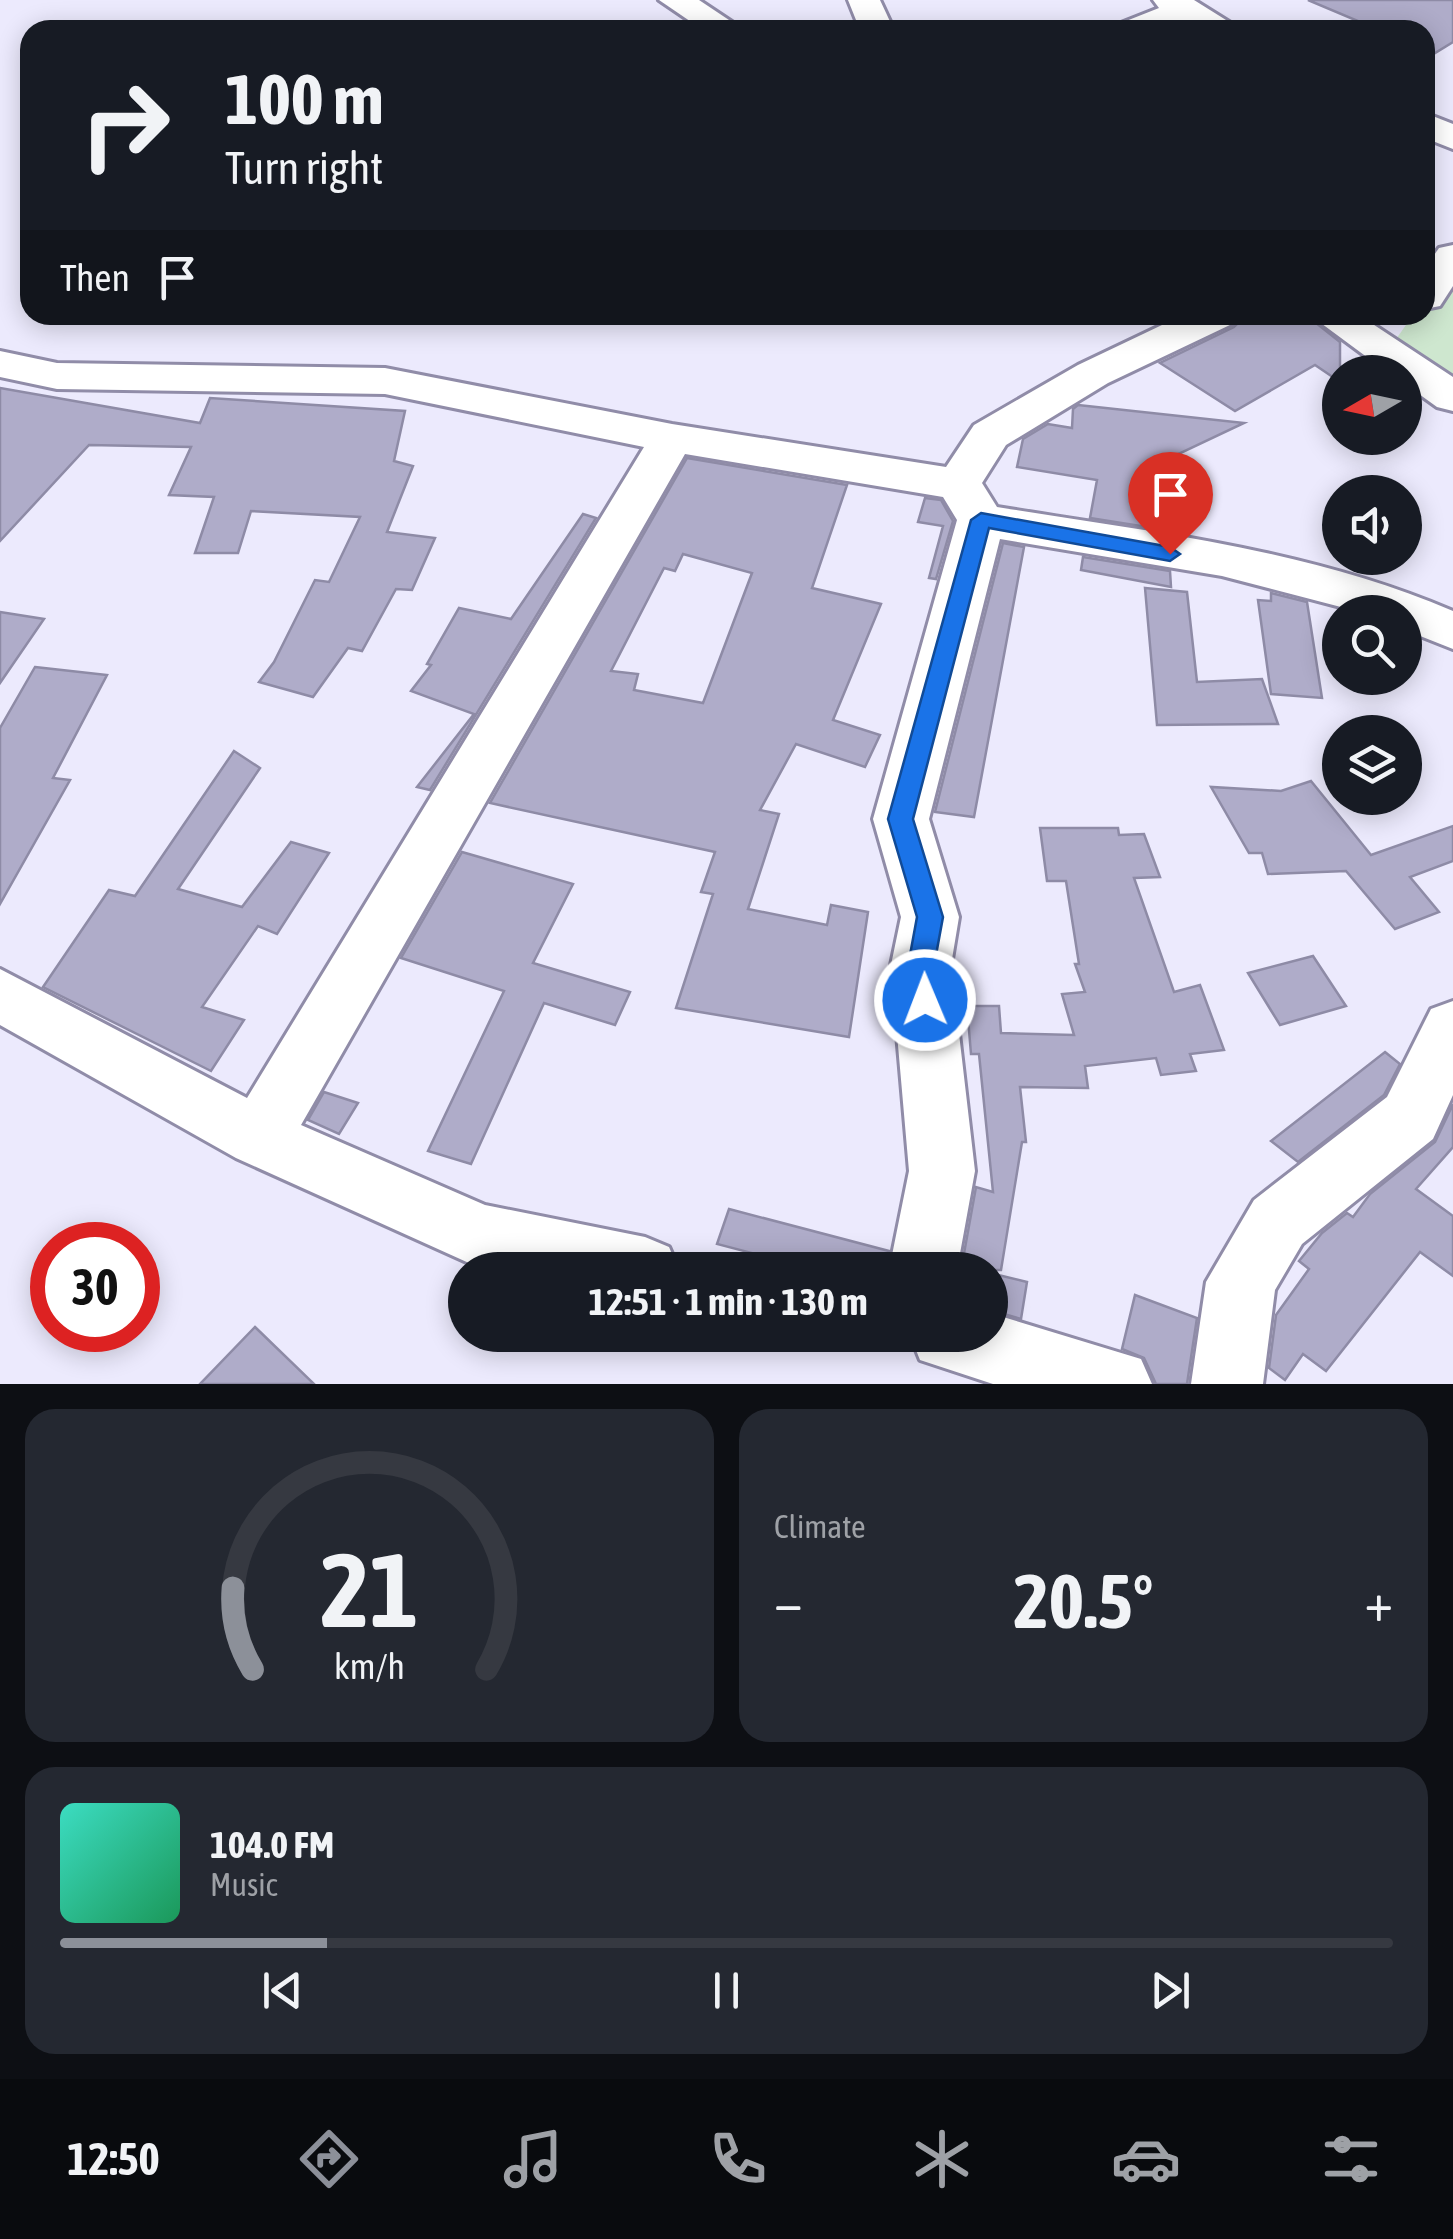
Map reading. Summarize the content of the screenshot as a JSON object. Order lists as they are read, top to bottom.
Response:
{
  "north": "left",
  "page": {
    "turn": ["100 m", "Turn right"],
    "then": "Then",
    "limit": "30",
    "trip": "12:51 · 1 min · 130 m",
    "tile": "Climate",
    "heat": ["−", "20.5°", "+"],
    "song": ["104.0 FM", "Music"],
    "tabs": "12:50",
    "gauge": ["21", "km/h"]
  }
}
